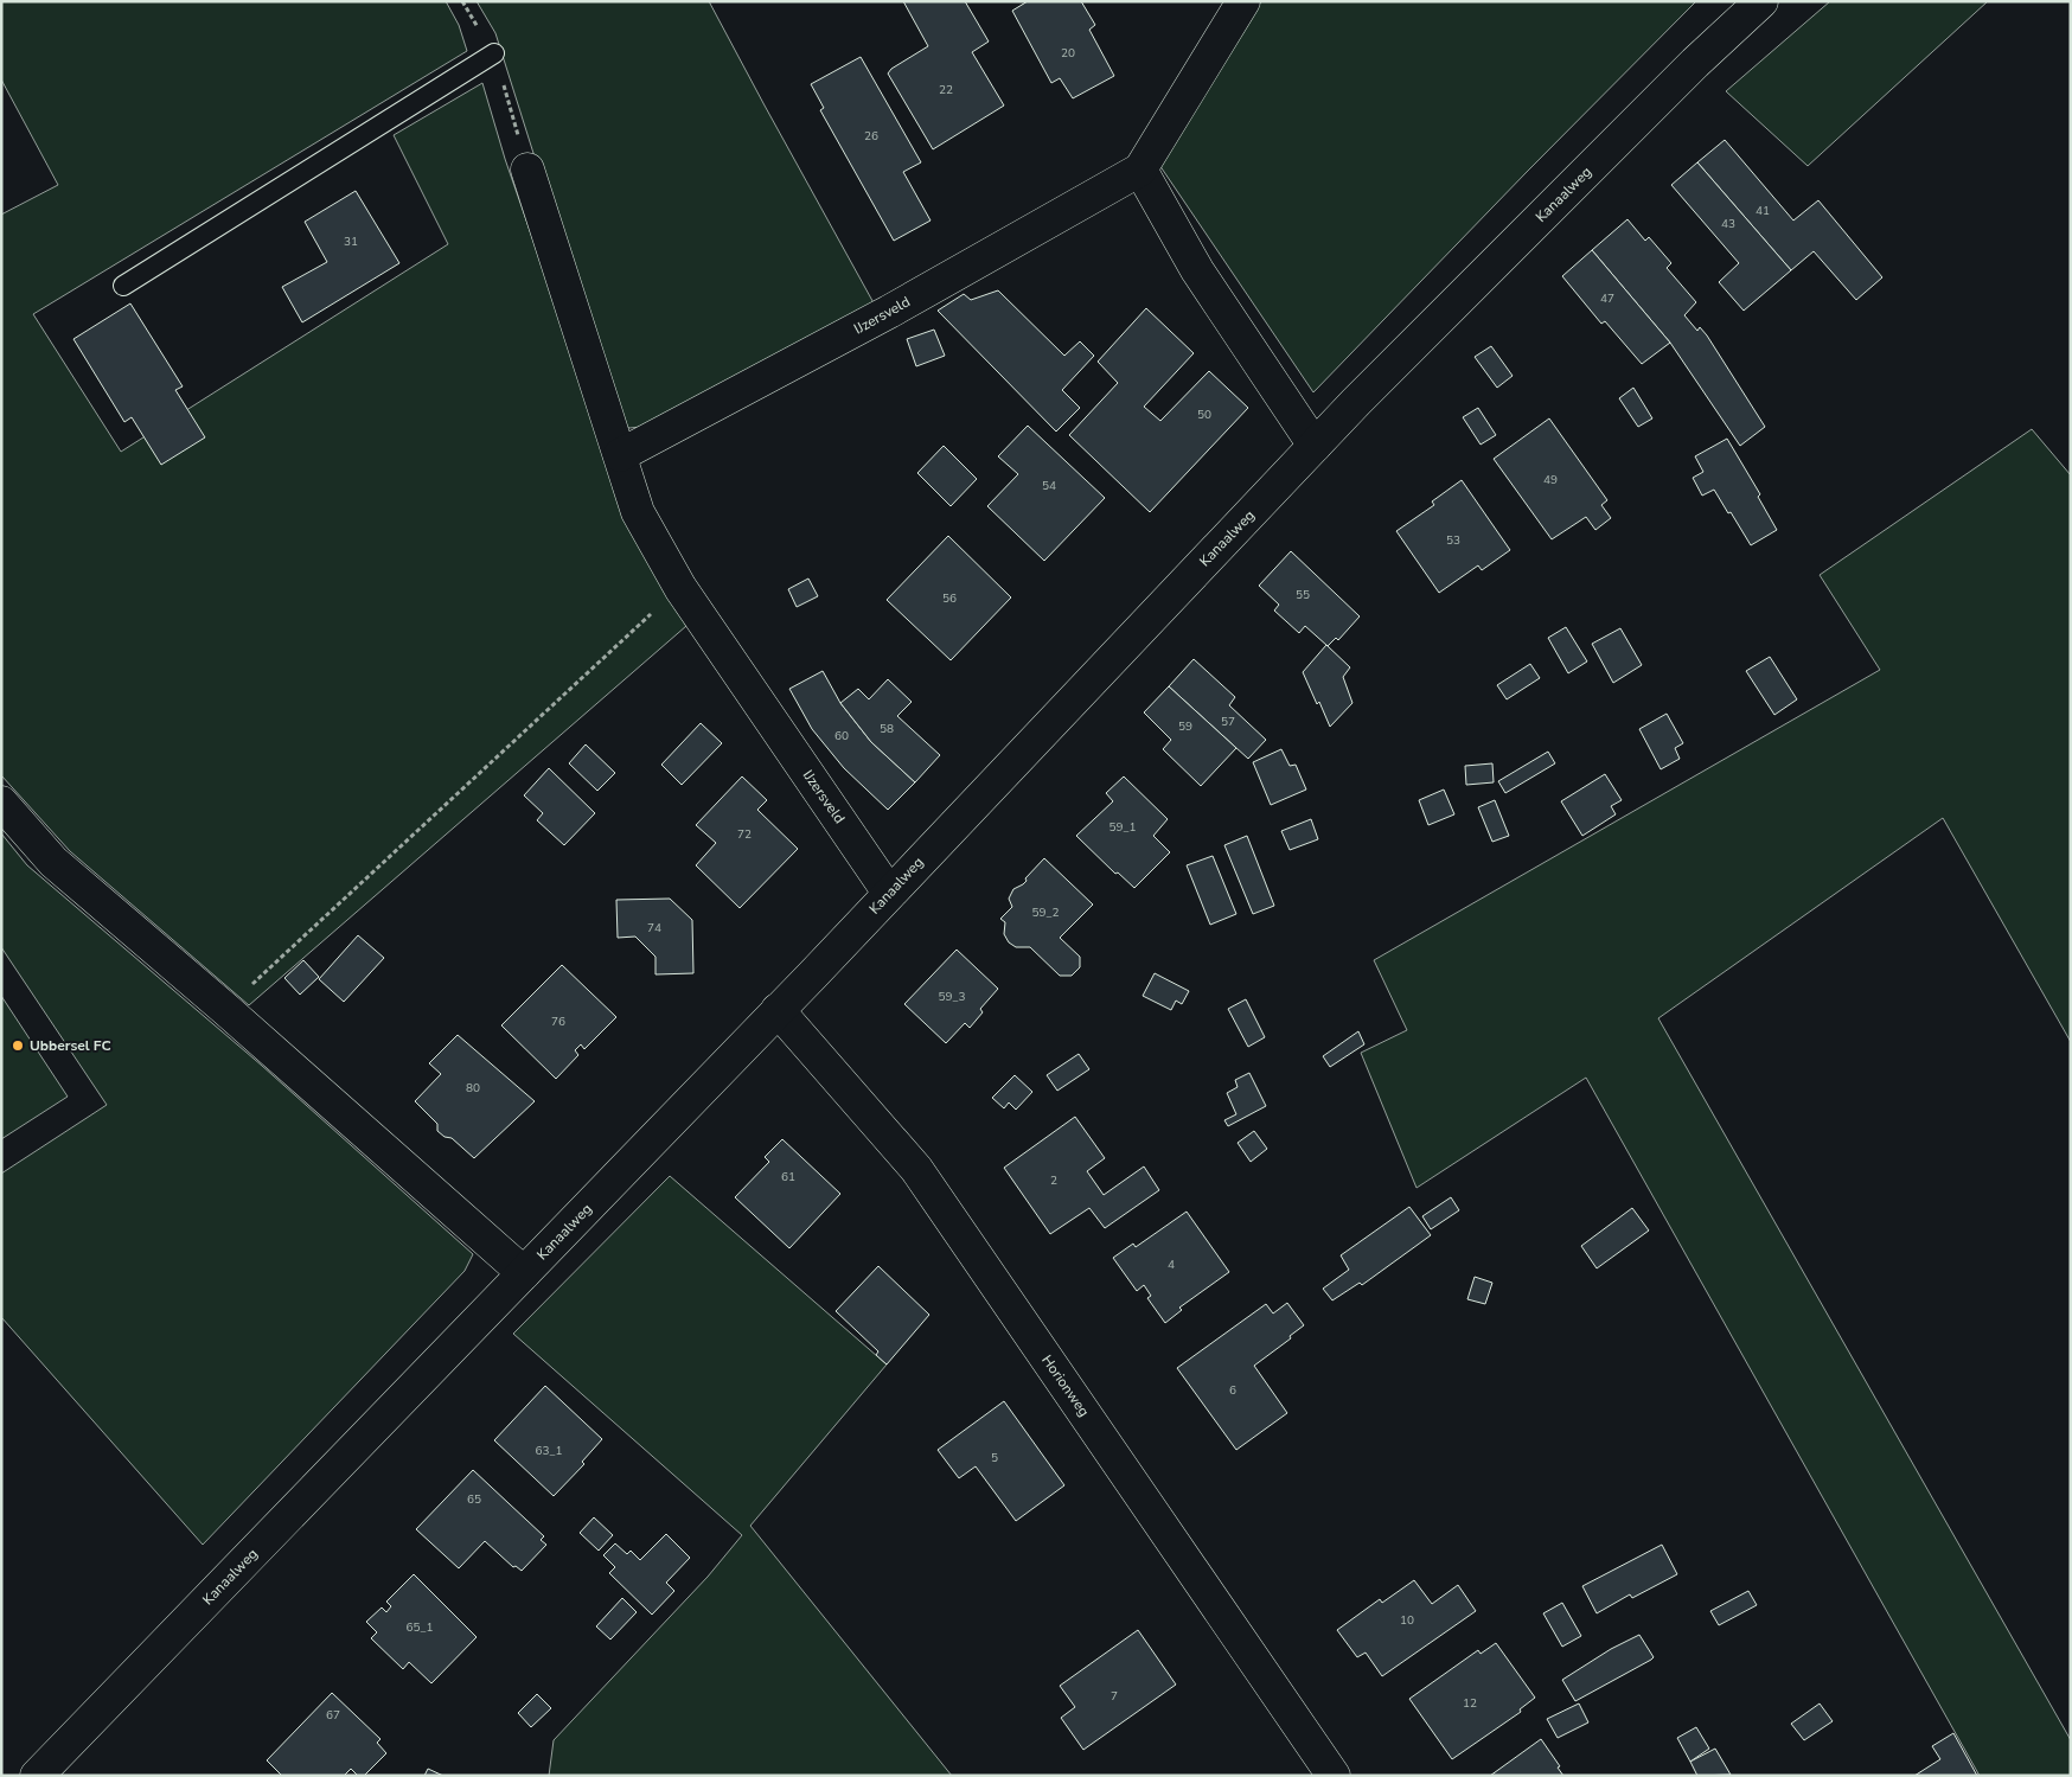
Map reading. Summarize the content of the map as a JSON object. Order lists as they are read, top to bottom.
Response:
{
  "streets": {
    "street": ["Kanaalweg", "IJzersveld", "Horionweg"]
  },
  "crossings": [
    ["Kanaalweg", "IJzersveld"],
    ["Kanaalweg", "Horionweg"]
  ],
  "places": ["Ubbersel FC"],
  "house_numbers": [
    "20",
    "22",
    "26",
    "41",
    "43",
    "31",
    "47",
    "50",
    "49",
    "54",
    "53",
    "55",
    "56",
    "57",
    "59",
    "58",
    "60",
    "59_1",
    "72",
    "59_2",
    "74",
    "59_3",
    "76",
    "80",
    "61",
    "2",
    "4",
    "6",
    "63_1",
    "5",
    "65",
    "10",
    "65_1",
    "7",
    "12",
    "67"
  ]
}
